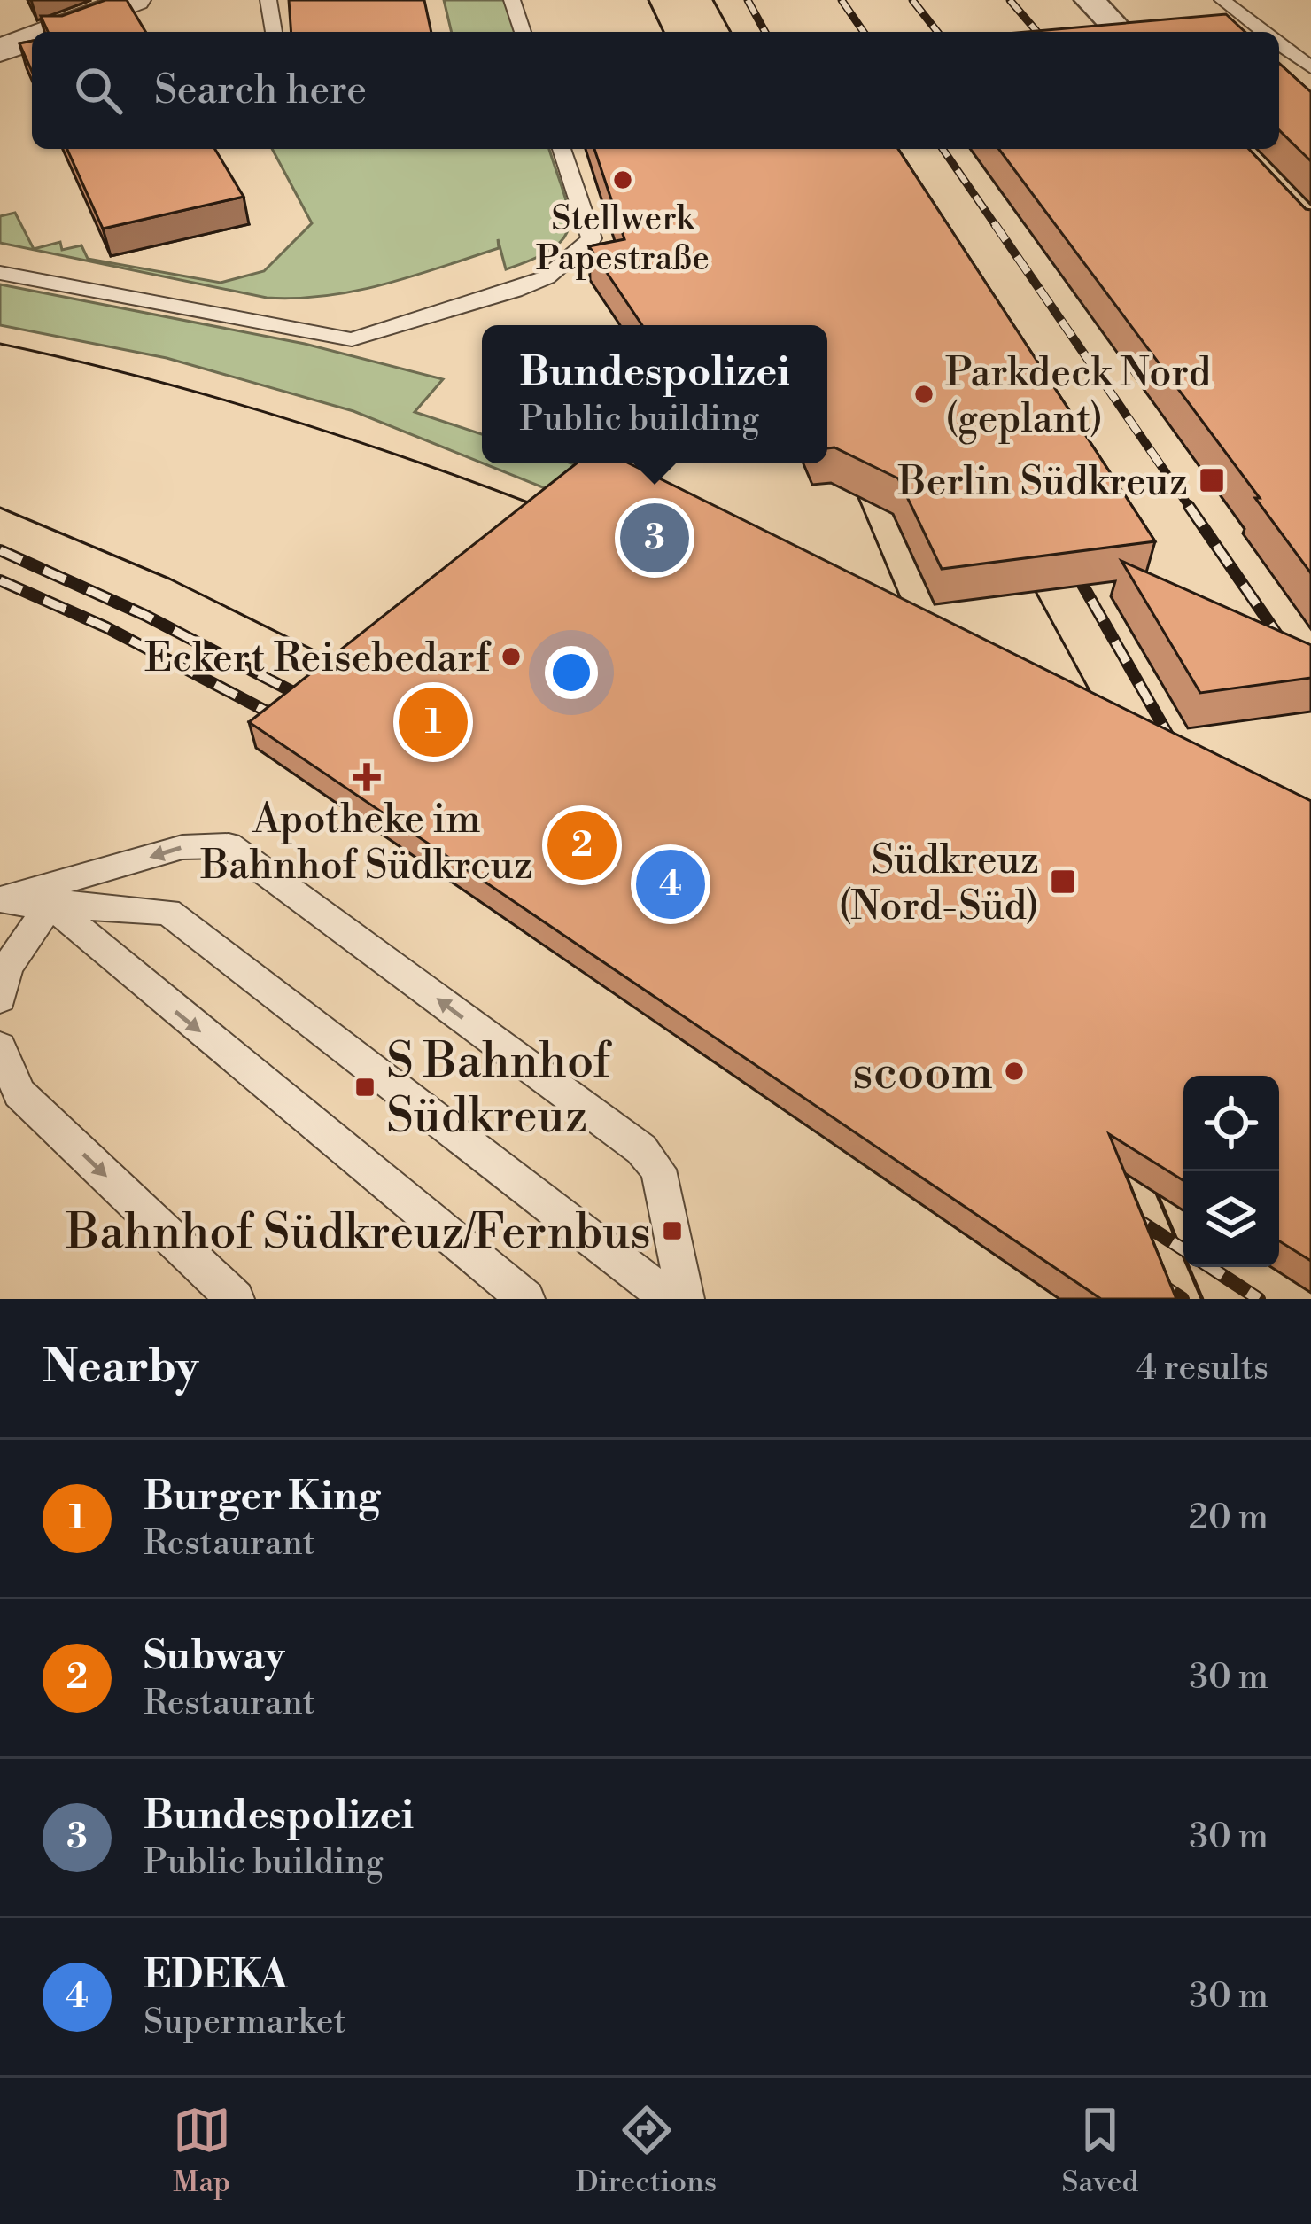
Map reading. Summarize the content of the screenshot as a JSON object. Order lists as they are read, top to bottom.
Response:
{
  "places": {
    "other": [
      "Stellwerk Papestraße",
      "Parkdeck Nord (geplant)",
      "Eckert Reisebedarf",
      "scoom"
    ],
    "transit": [
      "Berlin Südkreuz",
      "Südkreuz (Nord-Süd)",
      "S Bahnhof Südkreuz",
      "Bahnhof Südkreuz/Fernbus"
    ],
    "health": ["Apotheke im Bahnhof Südkreuz"]
  },
  "page": {
    "search": "Search here",
    "popup": ["Bundespolizei", "Public building"],
    "pins": [
      "3",
      "1",
      "2",
      "4"
    ],
    "heading": ["Nearby", "4 results"],
    "list": [
      {
        "mark": "1",
        "name": "Burger King",
        "note": "Restaurant",
        "value": "20 m"
      },
      {
        "mark": "2",
        "name": "Subway",
        "note": "Restaurant",
        "value": "30 m"
      },
      {
        "mark": "3",
        "name": "Bundespolizei",
        "note": "Public building",
        "value": "30 m"
      },
      {
        "mark": "4",
        "name": "EDEKA",
        "note": "Supermarket",
        "value": "30 m"
      }
    ],
    "nav": ["Map", "Directions", "Saved"]
  }
}
